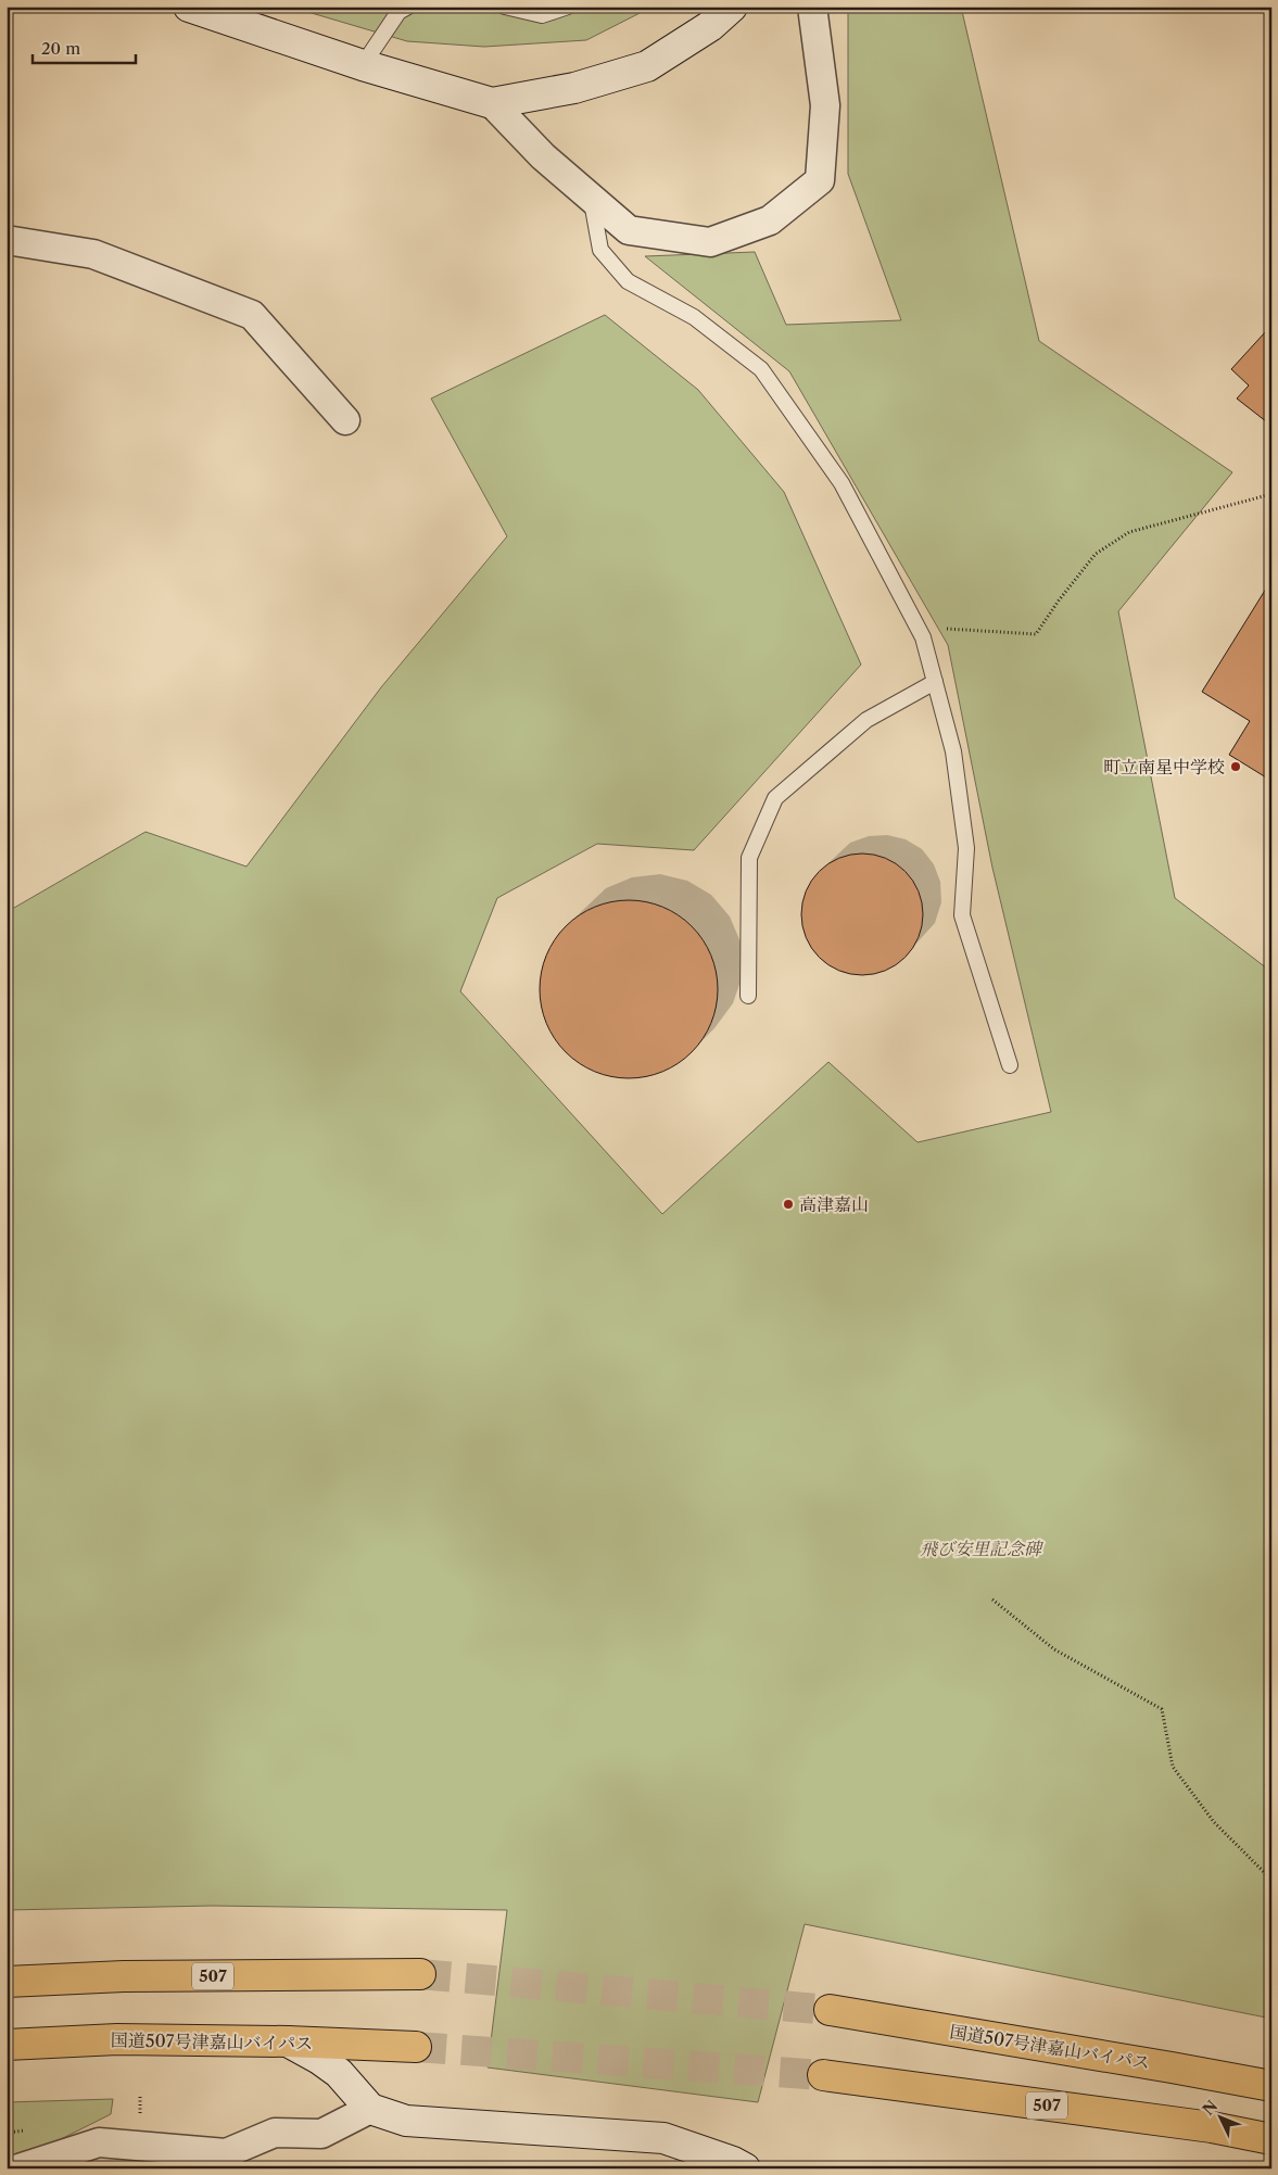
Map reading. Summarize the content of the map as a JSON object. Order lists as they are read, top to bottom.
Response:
{
  "streets": {
    "highway": ["507", "国道507号津嘉山バイパス"]
  },
  "parks": ["飛び安里記念碑"],
  "places": ["町立南星中学校", "高津嘉山"],
  "scale_bar": "20 m",
  "north": "top left"
}
